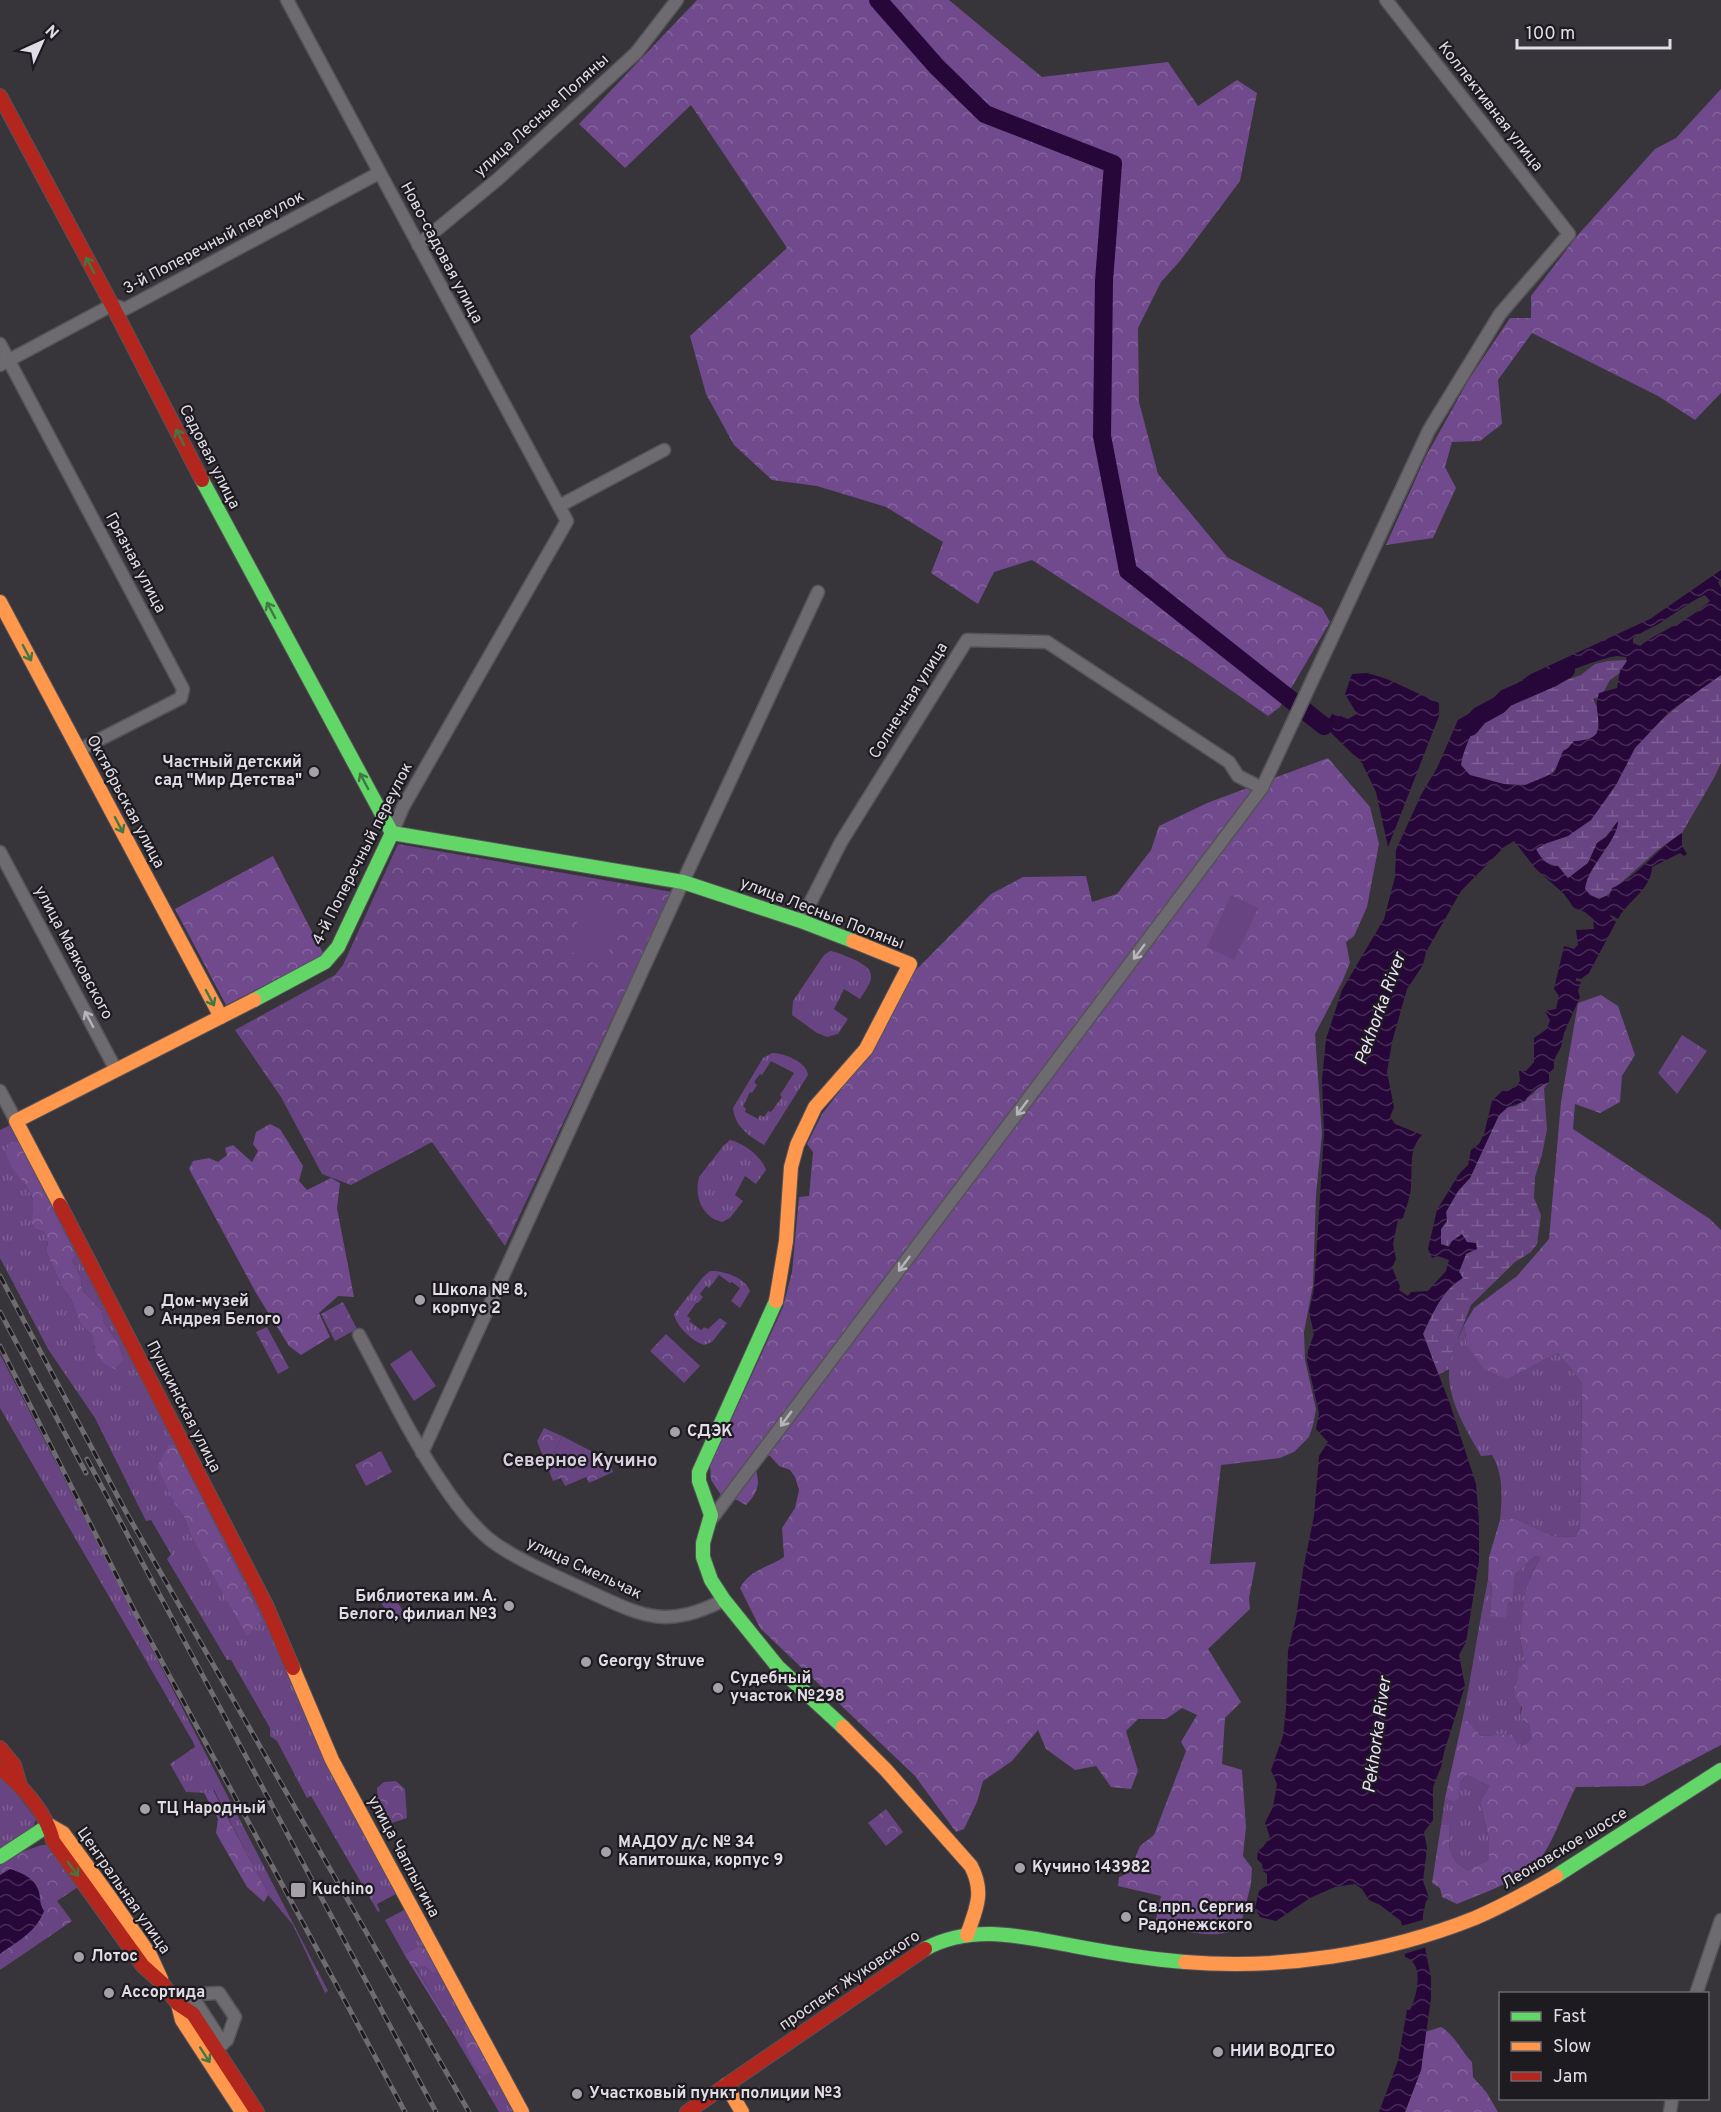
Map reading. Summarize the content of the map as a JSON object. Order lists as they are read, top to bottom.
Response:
{
  "streets": {
    "street": [
      "Коллективная улица",
      "улица Лесные Поляны",
      "3-й Поперечный переулок",
      "Ново-садовая улица",
      "Садовая улица",
      "Грязная улица",
      "Солнечная улица",
      "Октябрьская улица",
      "4-й Поперечный переулок",
      "улица Маяковского",
      "Пушкинская улица",
      "улица Смельчак",
      "Леоновское шоссе",
      "улица Чаплыгина",
      "Центральная улица",
      "проспект Жуковского"
    ]
  },
  "crossings": [
    ["Коллективная улица", "Солнечная улица"],
    ["улица Лесные Поляны", "Ново-садовая улица"],
    ["улица Лесные Поляны", "Садовая улица"],
    ["улица Лесные Поляны", "Солнечная улица"],
    ["улица Лесные Поляны", "4-й Поперечный переулок"],
    ["улица Лесные Поляны", "улица Смельчак"],
    ["3-й Поперечный переулок", "Ново-садовая улица"],
    ["3-й Поперечный переулок", "Садовая улица"],
    ["3-й Поперечный переулок", "Грязная улица"],
    ["Ново-садовая улица", "4-й Поперечный переулок"],
    ["Садовая улица", "4-й Поперечный переулок"],
    ["Грязная улица", "Октябрьская улица"],
    ["Октябрьская улица", "4-й Поперечный переулок"],
    ["4-й Поперечный переулок", "улица Маяковского"],
    ["4-й Поперечный переулок", "Пушкинская улица"],
    ["Пушкинская улица", "улица Чаплыгина"],
    ["Леоновское шоссе", "проспект Жуковского"]
  ],
  "one_way": ["Садовая улица", "Октябрьская улица", "улица Маяковского"],
  "districts": ["Северное Кучино"],
  "water": ["Pekhorka River"],
  "places": {
    "other": [
      "Частный детский сад \"Мир Детства\"",
      "Школа № 8, корпус 2",
      "Дом-музей Андрея Белого",
      "СДЭК",
      "Библиотека им. А. Белого, филиал №3",
      "Georgy Struve",
      "Судебный участок №298",
      "ТЦ Народный",
      "МАДОУ д/с № 34 Капитошка, корпус 9",
      "Кучино 143982",
      "Св.прп. Сергия Радонежского",
      "Лотос",
      "Ассортида",
      "НИИ ВОДГЕО",
      "Участковый пункт полиции №3"
    ],
    "transit": ["Kuchino"]
  },
  "legend": ["Fast", "Slow", "Jam"],
  "scale_bar": "100 m",
  "north": "top right"
}
